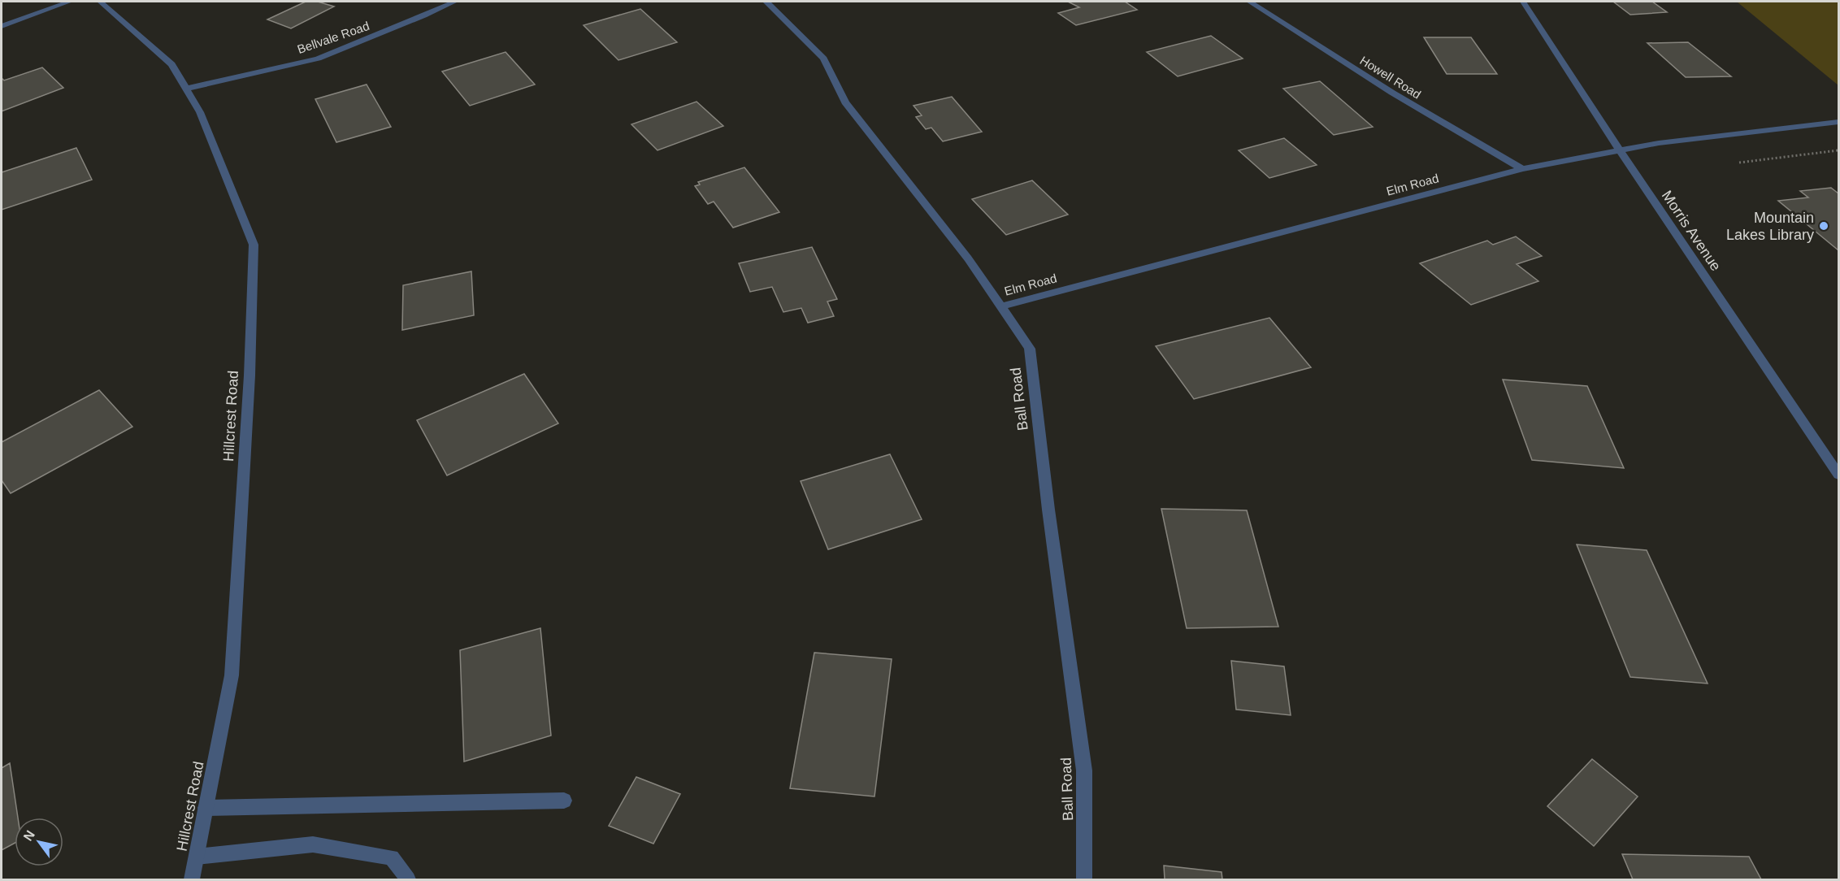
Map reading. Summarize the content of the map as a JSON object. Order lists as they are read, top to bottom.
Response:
{
  "streets": {
    "street": [
      "Bellvale Road",
      "Howell Road",
      "Elm Road",
      "Morris Avenue",
      "Ball Road",
      "Hillcrest Road"
    ]
  },
  "crossings": [
    ["Bellvale Road", "Hillcrest Road"],
    ["Howell Road", "Elm Road"],
    ["Elm Road", "Morris Avenue"],
    ["Elm Road", "Ball Road"]
  ],
  "places": ["Mountain Lakes Library"],
  "north": "top left"
}
